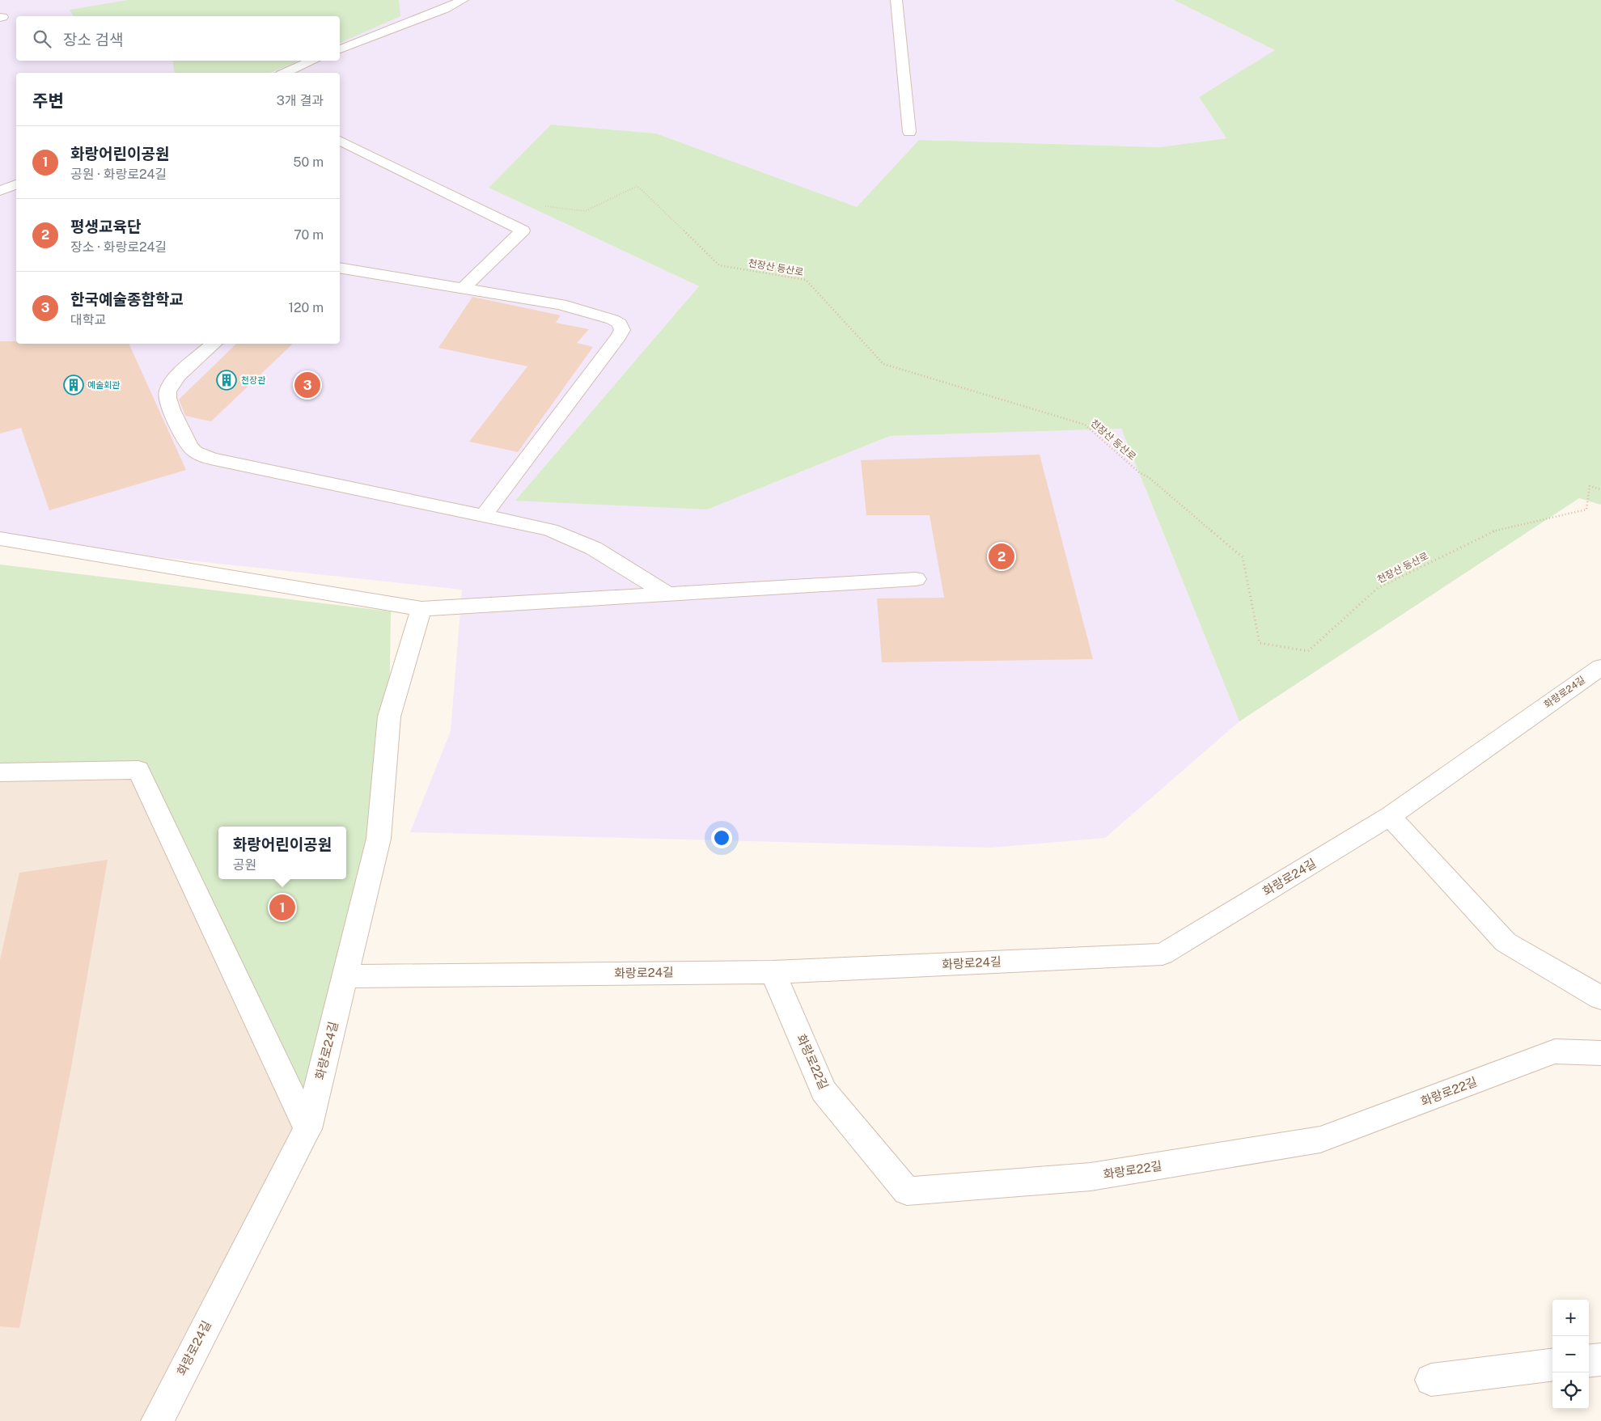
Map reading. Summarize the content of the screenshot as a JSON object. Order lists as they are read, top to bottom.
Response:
{
  "streets": {
    "street": ["화랑로24길", "화랑로22길"],
    "path": ["천장산 등산로"]
  },
  "crossings": [
    ["화랑로24길", "화랑로22길"]
  ],
  "places": {
    "building": ["천장관", "예술회관"]
  },
  "page": {
    "search": "장소 검색",
    "heading": ["주변", "3개 결과"],
    "list": [
      {
        "mark": "1",
        "name": "화랑어린이공원",
        "note": "공원 · 화랑로24길",
        "value": "50 m"
      },
      {
        "mark": "2",
        "name": "평생교육단",
        "note": "장소 · 화랑로24길",
        "value": "70 m"
      },
      {
        "mark": "3",
        "name": "한국예술종합학교",
        "note": "대학교",
        "value": "120 m"
      }
    ],
    "pins": ["3", "2", "1"],
    "popup": ["화랑어린이공원", "공원"],
    "map_buttons": ["+", "−"]
  }
}
